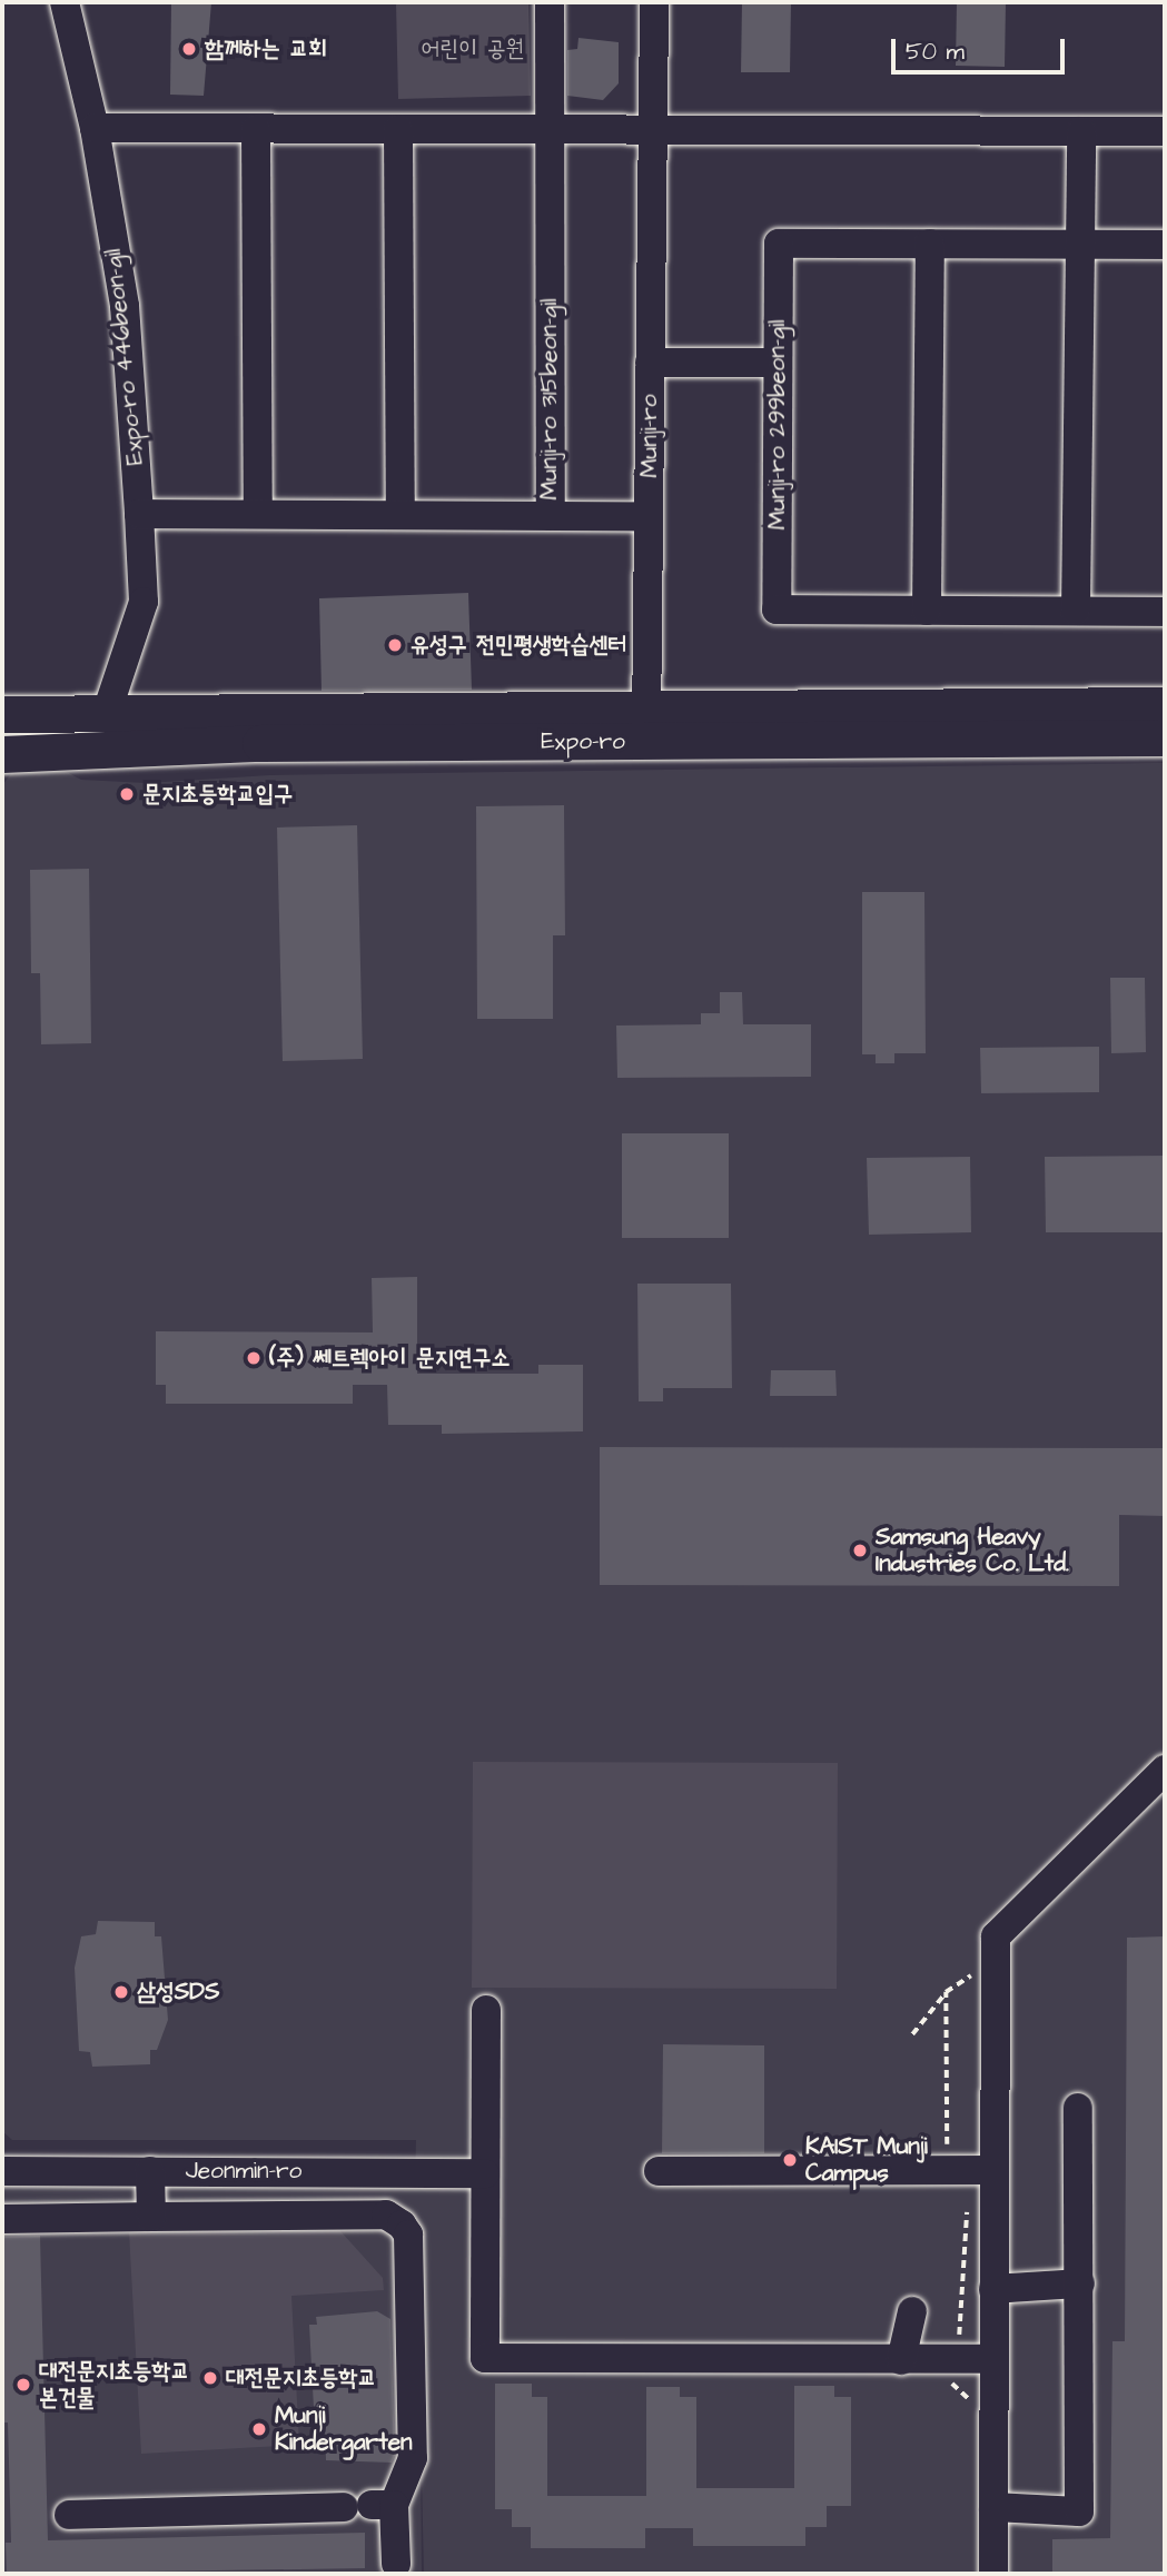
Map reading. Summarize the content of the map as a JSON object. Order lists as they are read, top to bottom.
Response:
{
  "streets": {
    "main road": ["Expo-ro"],
    "street": [
      "Expo-ro 446beon-gil",
      "Munji-ro 315beon-gil",
      "Munji-ro 299beon-gil",
      "Munji-ro",
      "Jeonmin-ro"
    ]
  },
  "crossings": [
    ["Expo-ro 446beon-gil", "Munji-ro 315beon-gil"],
    ["Expo-ro 446beon-gil", "Expo-ro"],
    ["Munji-ro", "Expo-ro"]
  ],
  "parks": ["어린이 공원"],
  "places": [
    "함께하는 교회",
    "유성구 전민평생학습센터",
    "문지초등학교입구",
    "(주) 쎄트렉아이 문지연구소",
    "Samsung Heavy Industries Co. Ltd.",
    "삼성SDS",
    "KAIST Munji Campus",
    "대전문지초등학교",
    "대전문지초등학교 본건물",
    "Munji Kindergarten"
  ],
  "scale_bar": "50 m"
}
